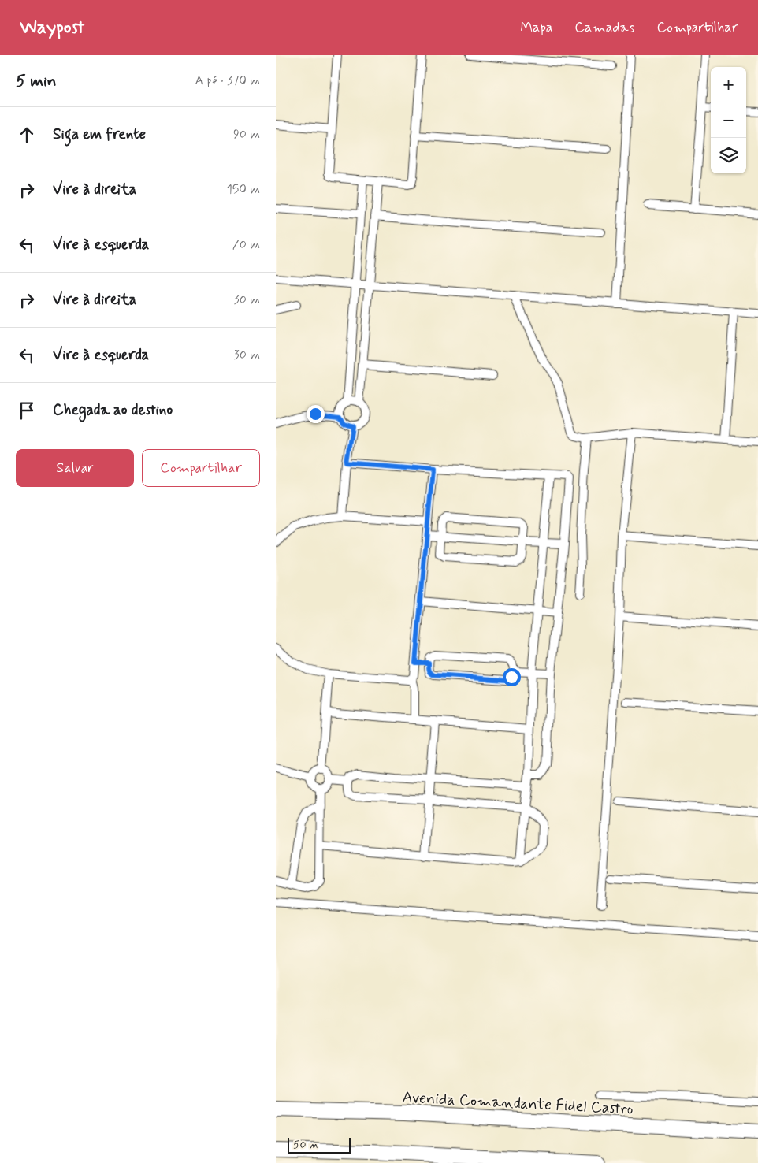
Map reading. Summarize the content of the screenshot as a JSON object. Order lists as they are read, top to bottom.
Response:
{
  "streets": {
    "highway": ["Avenida Comandante Fidel Castro"]
  },
  "scale_bar": "50 m",
  "page": {
    "header": "Waypost",
    "nav": ["Mapa", "Camadas", "Compartilhar"],
    "heading": ["5 min", "A pé · 370 m"],
    "map_buttons": ["+", "−"],
    "list": [
      ["Siga em frente", "90 m"],
      ["Vire à direita", "150 m"],
      ["Vire à esquerda", "70 m"],
      ["Vire à direita", "30 m"],
      ["Vire à esquerda", "30 m"],
      "Chegada ao destino"
    ],
    "buttons": ["Salvar", "Compartilhar"],
    "scale": "50 m"
  }
}
